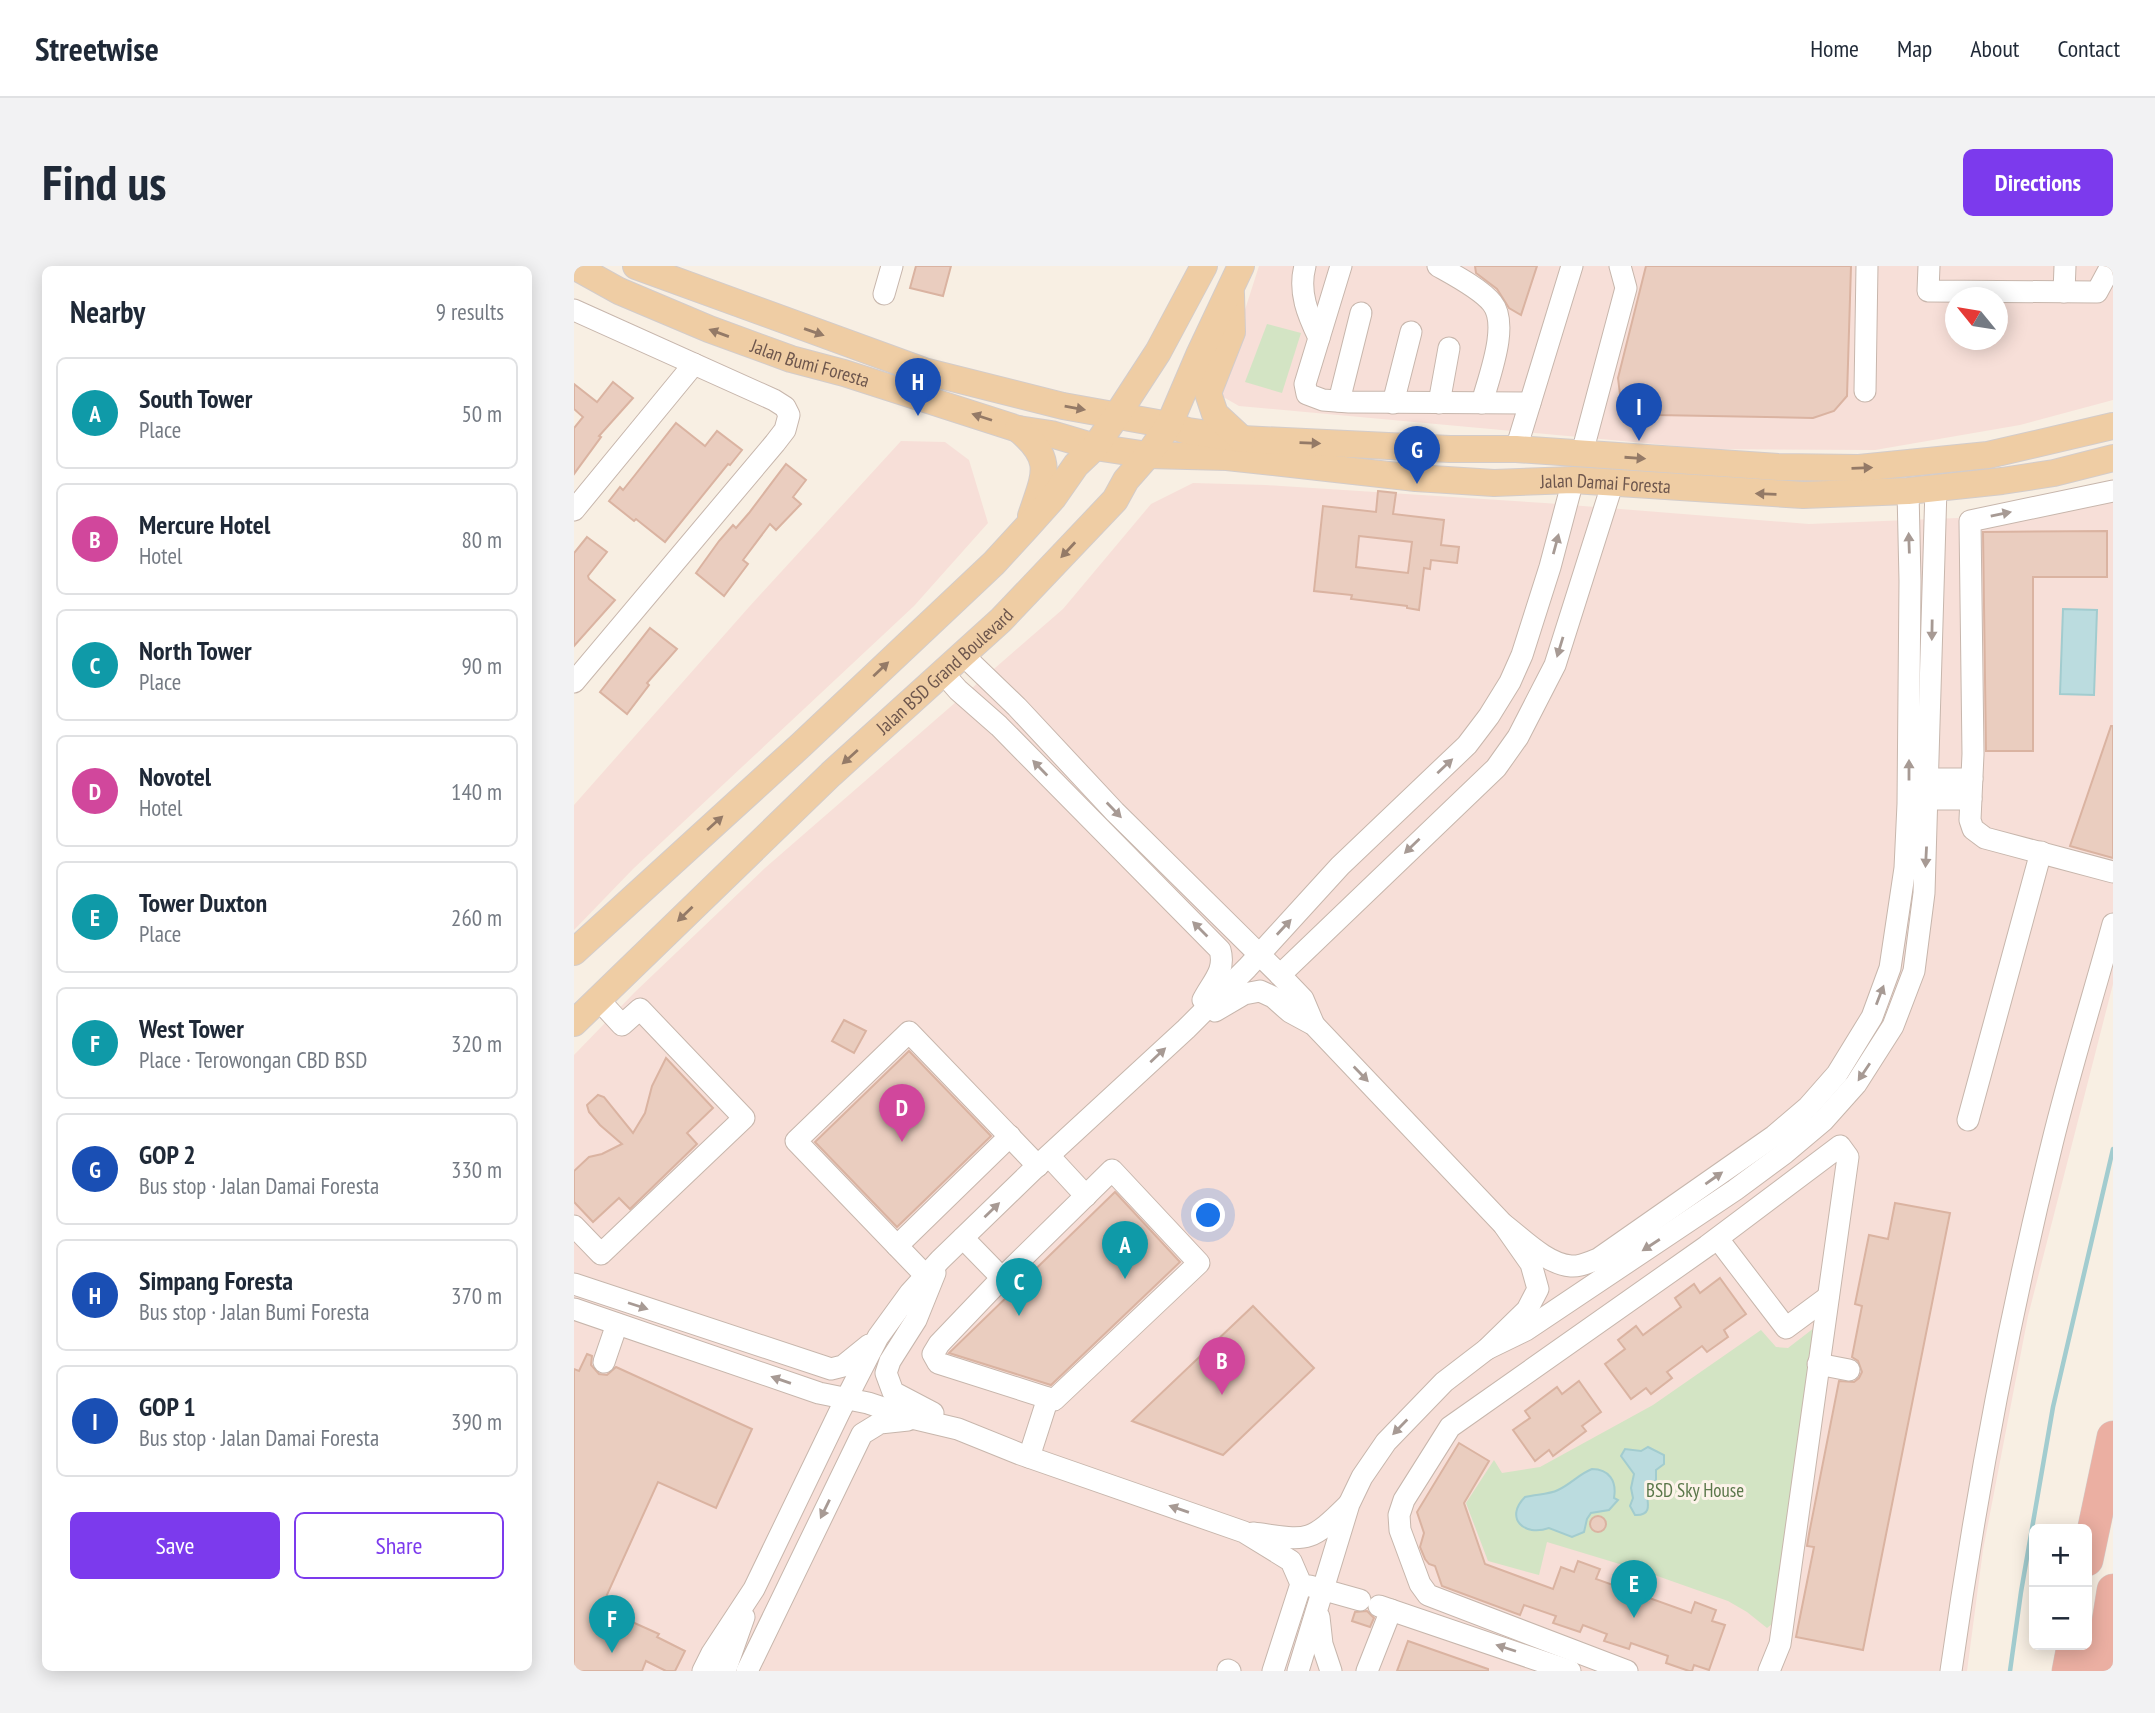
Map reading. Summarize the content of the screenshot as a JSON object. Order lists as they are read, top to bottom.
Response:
{
  "streets": {
    "main road": ["Jalan Bumi Foresta", "Jalan Damai Foresta", "Jalan BSD Grand Boulevard"]
  },
  "crossings": [
    ["Jalan Bumi Foresta", "Jalan Damai Foresta"],
    ["Jalan Damai Foresta", "Jalan BSD Grand Boulevard"]
  ],
  "parks": ["BSD Sky House"],
  "north": "top left",
  "page": {
    "header": "Streetwise",
    "nav": [
      "Home",
      "Map",
      "About",
      "Contact"
    ],
    "buttons": [
      "Directions",
      ["Save", "Share"]
    ],
    "title": "Find us",
    "heading": ["Nearby", "9 results"],
    "list": [
      {
        "mark": "A",
        "name": "South Tower",
        "note": "Place",
        "value": "50 m"
      },
      {
        "mark": "B",
        "name": "Mercure Hotel",
        "note": "Hotel",
        "value": "80 m"
      },
      {
        "mark": "C",
        "name": "North Tower",
        "note": "Place",
        "value": "90 m"
      },
      {
        "mark": "D",
        "name": "Novotel",
        "note": "Hotel",
        "value": "140 m"
      },
      {
        "mark": "E",
        "name": "Tower Duxton",
        "note": "Place",
        "value": "260 m"
      },
      {
        "mark": "F",
        "name": "West Tower",
        "note": "Place · Terowongan CBD BSD",
        "value": "320 m"
      },
      {
        "mark": "G",
        "name": "GOP 2",
        "note": "Bus stop · Jalan Damai Foresta",
        "value": "330 m"
      },
      {
        "mark": "H",
        "name": "Simpang Foresta",
        "note": "Bus stop · Jalan Bumi Foresta",
        "value": "370 m"
      },
      {
        "mark": "I",
        "name": "GOP 1",
        "note": "Bus stop · Jalan Damai Foresta",
        "value": "390 m"
      }
    ],
    "pins": [
      "H",
      "I",
      "G",
      "D",
      "A",
      "C",
      "B",
      "E",
      "F"
    ],
    "map_buttons": ["+", "−"]
  }
}
